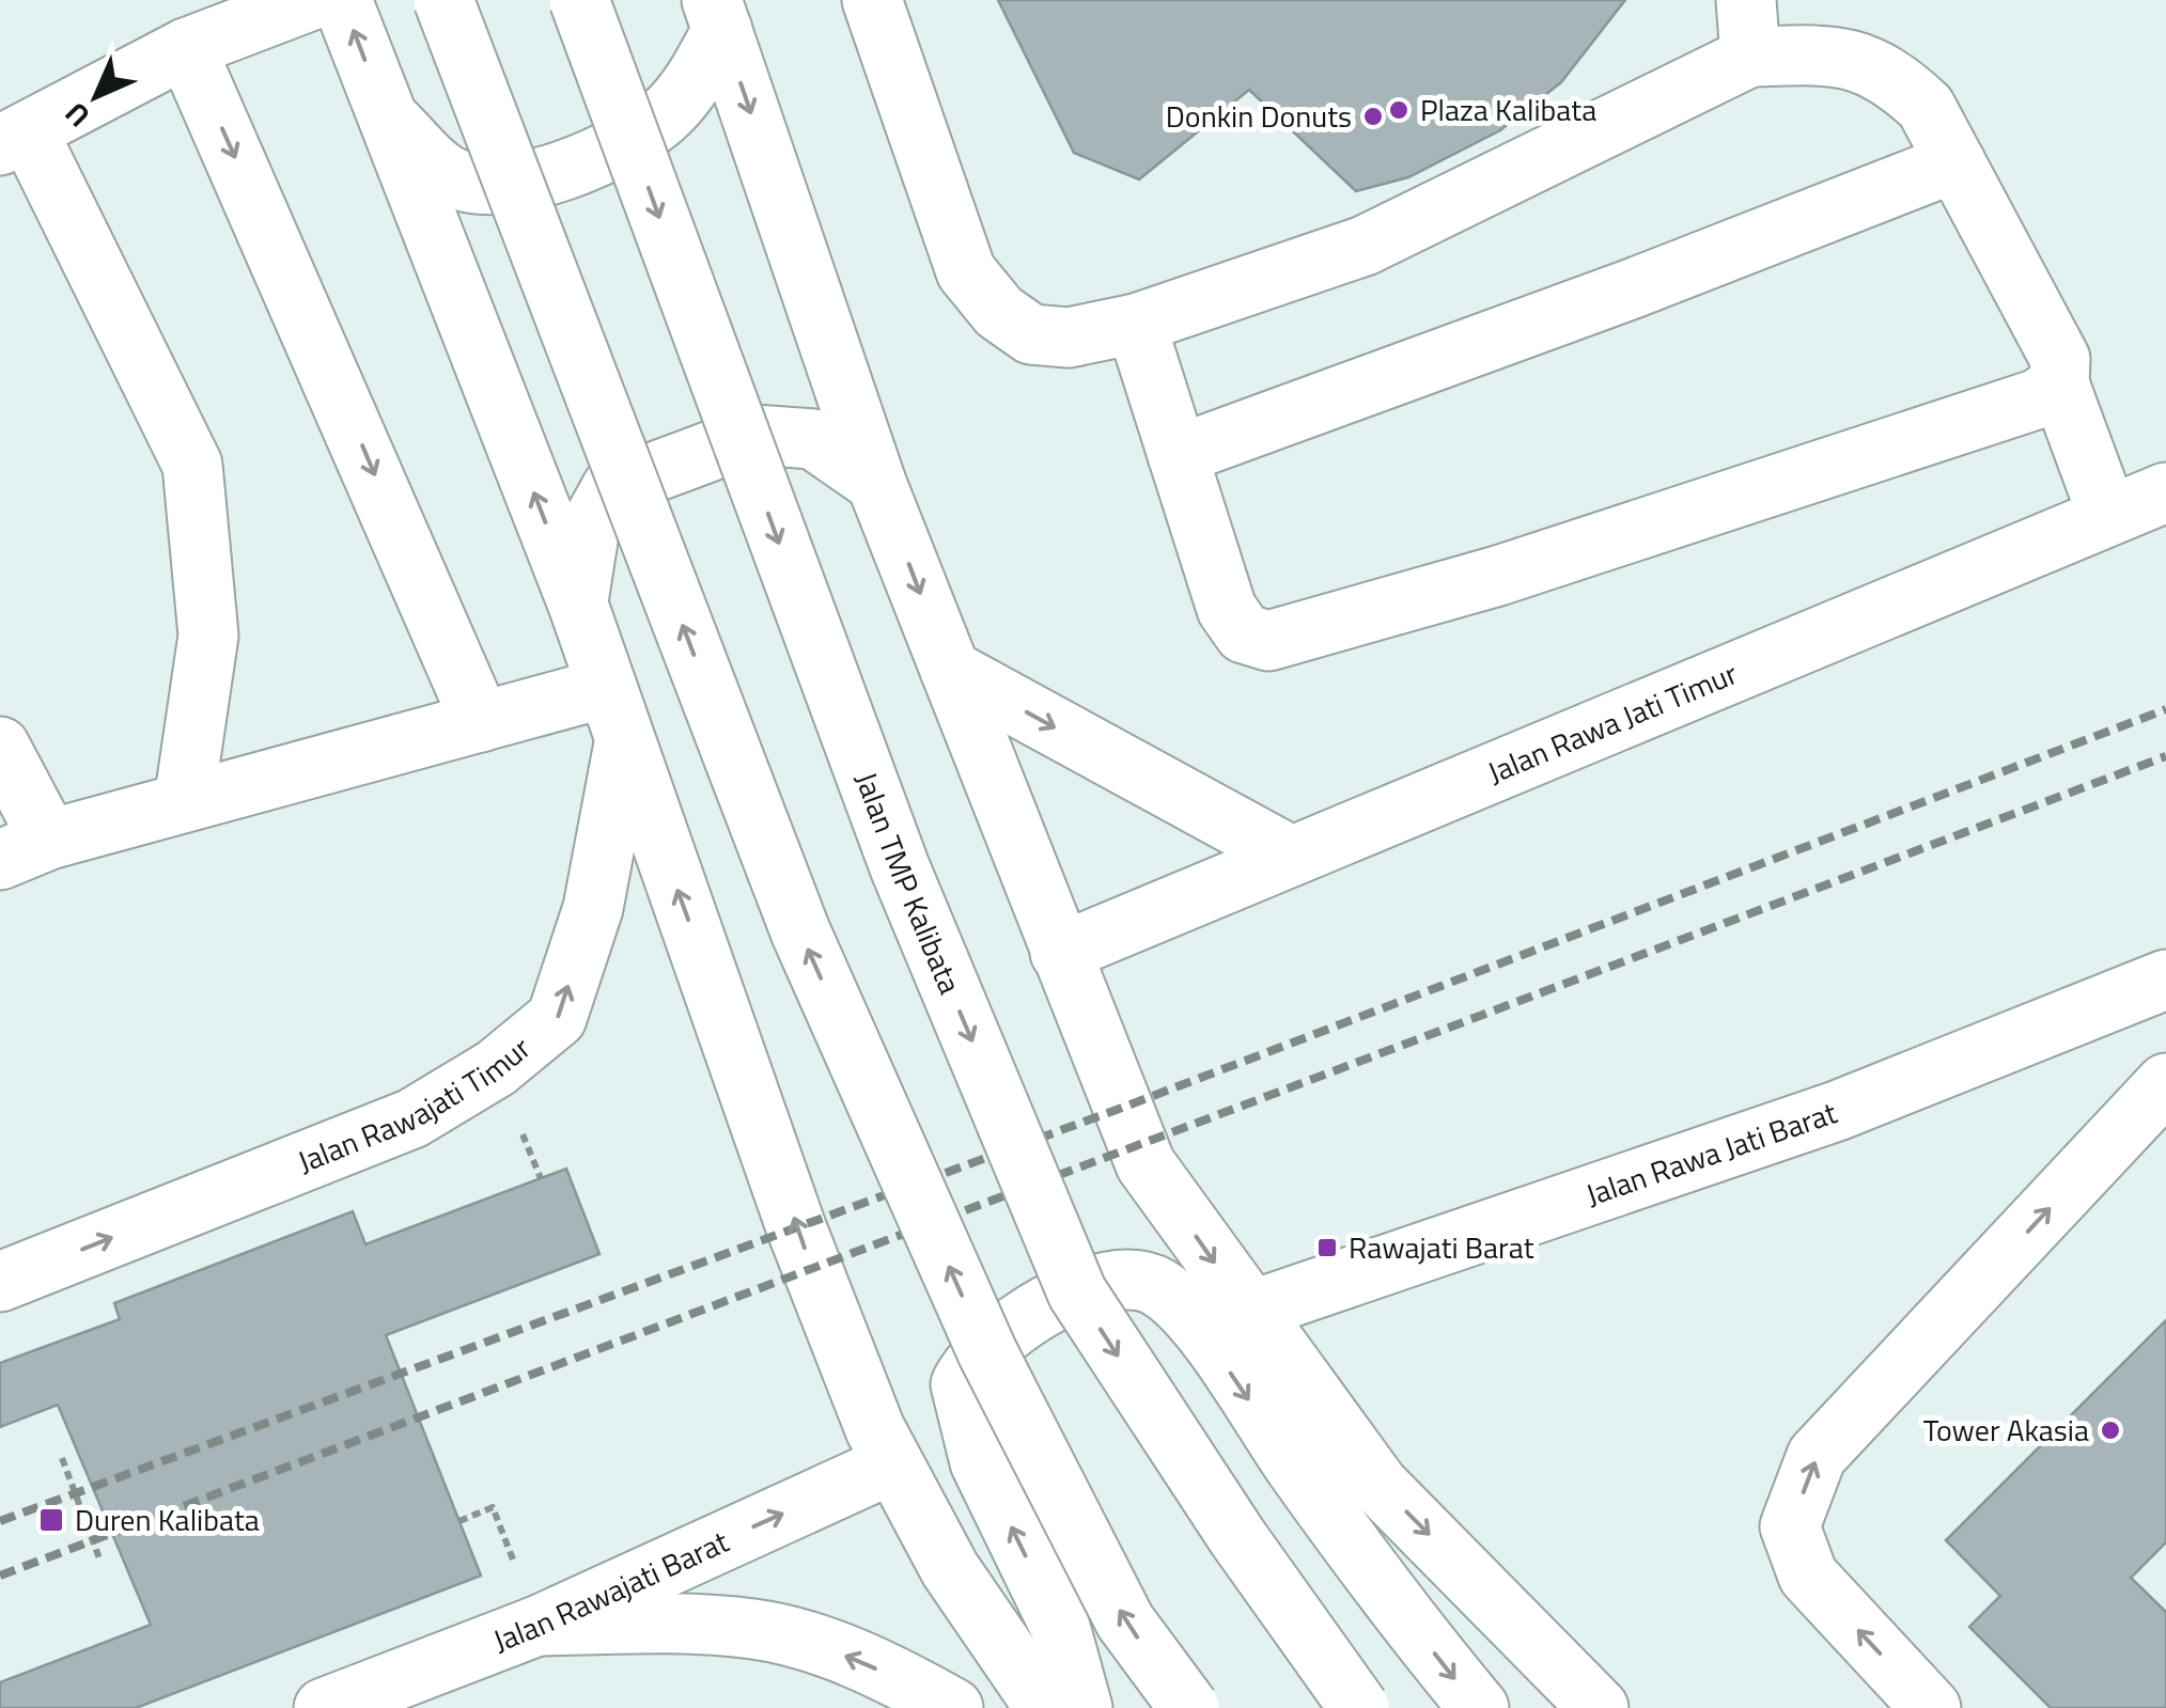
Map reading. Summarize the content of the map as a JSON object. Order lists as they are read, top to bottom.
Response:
{
  "streets": {
    "main road": [
      "Jalan Rawa Jati Timur",
      "Jalan TMP Kalibata",
      "Jalan Rawajati Timur",
      "Jalan Rawa Jati Barat",
      "Jalan Rawajati Barat"
    ]
  },
  "one_way": ["Jalan Rawajati Timur", "Jalan Rawajati Barat"],
  "places": {
    "other": ["Plaza Kalibata", "Donkin Donuts", "Tower Akasia"],
    "transit": ["Rawajati Barat", "Duren Kalibata"]
  },
  "north": "bottom left"
}
